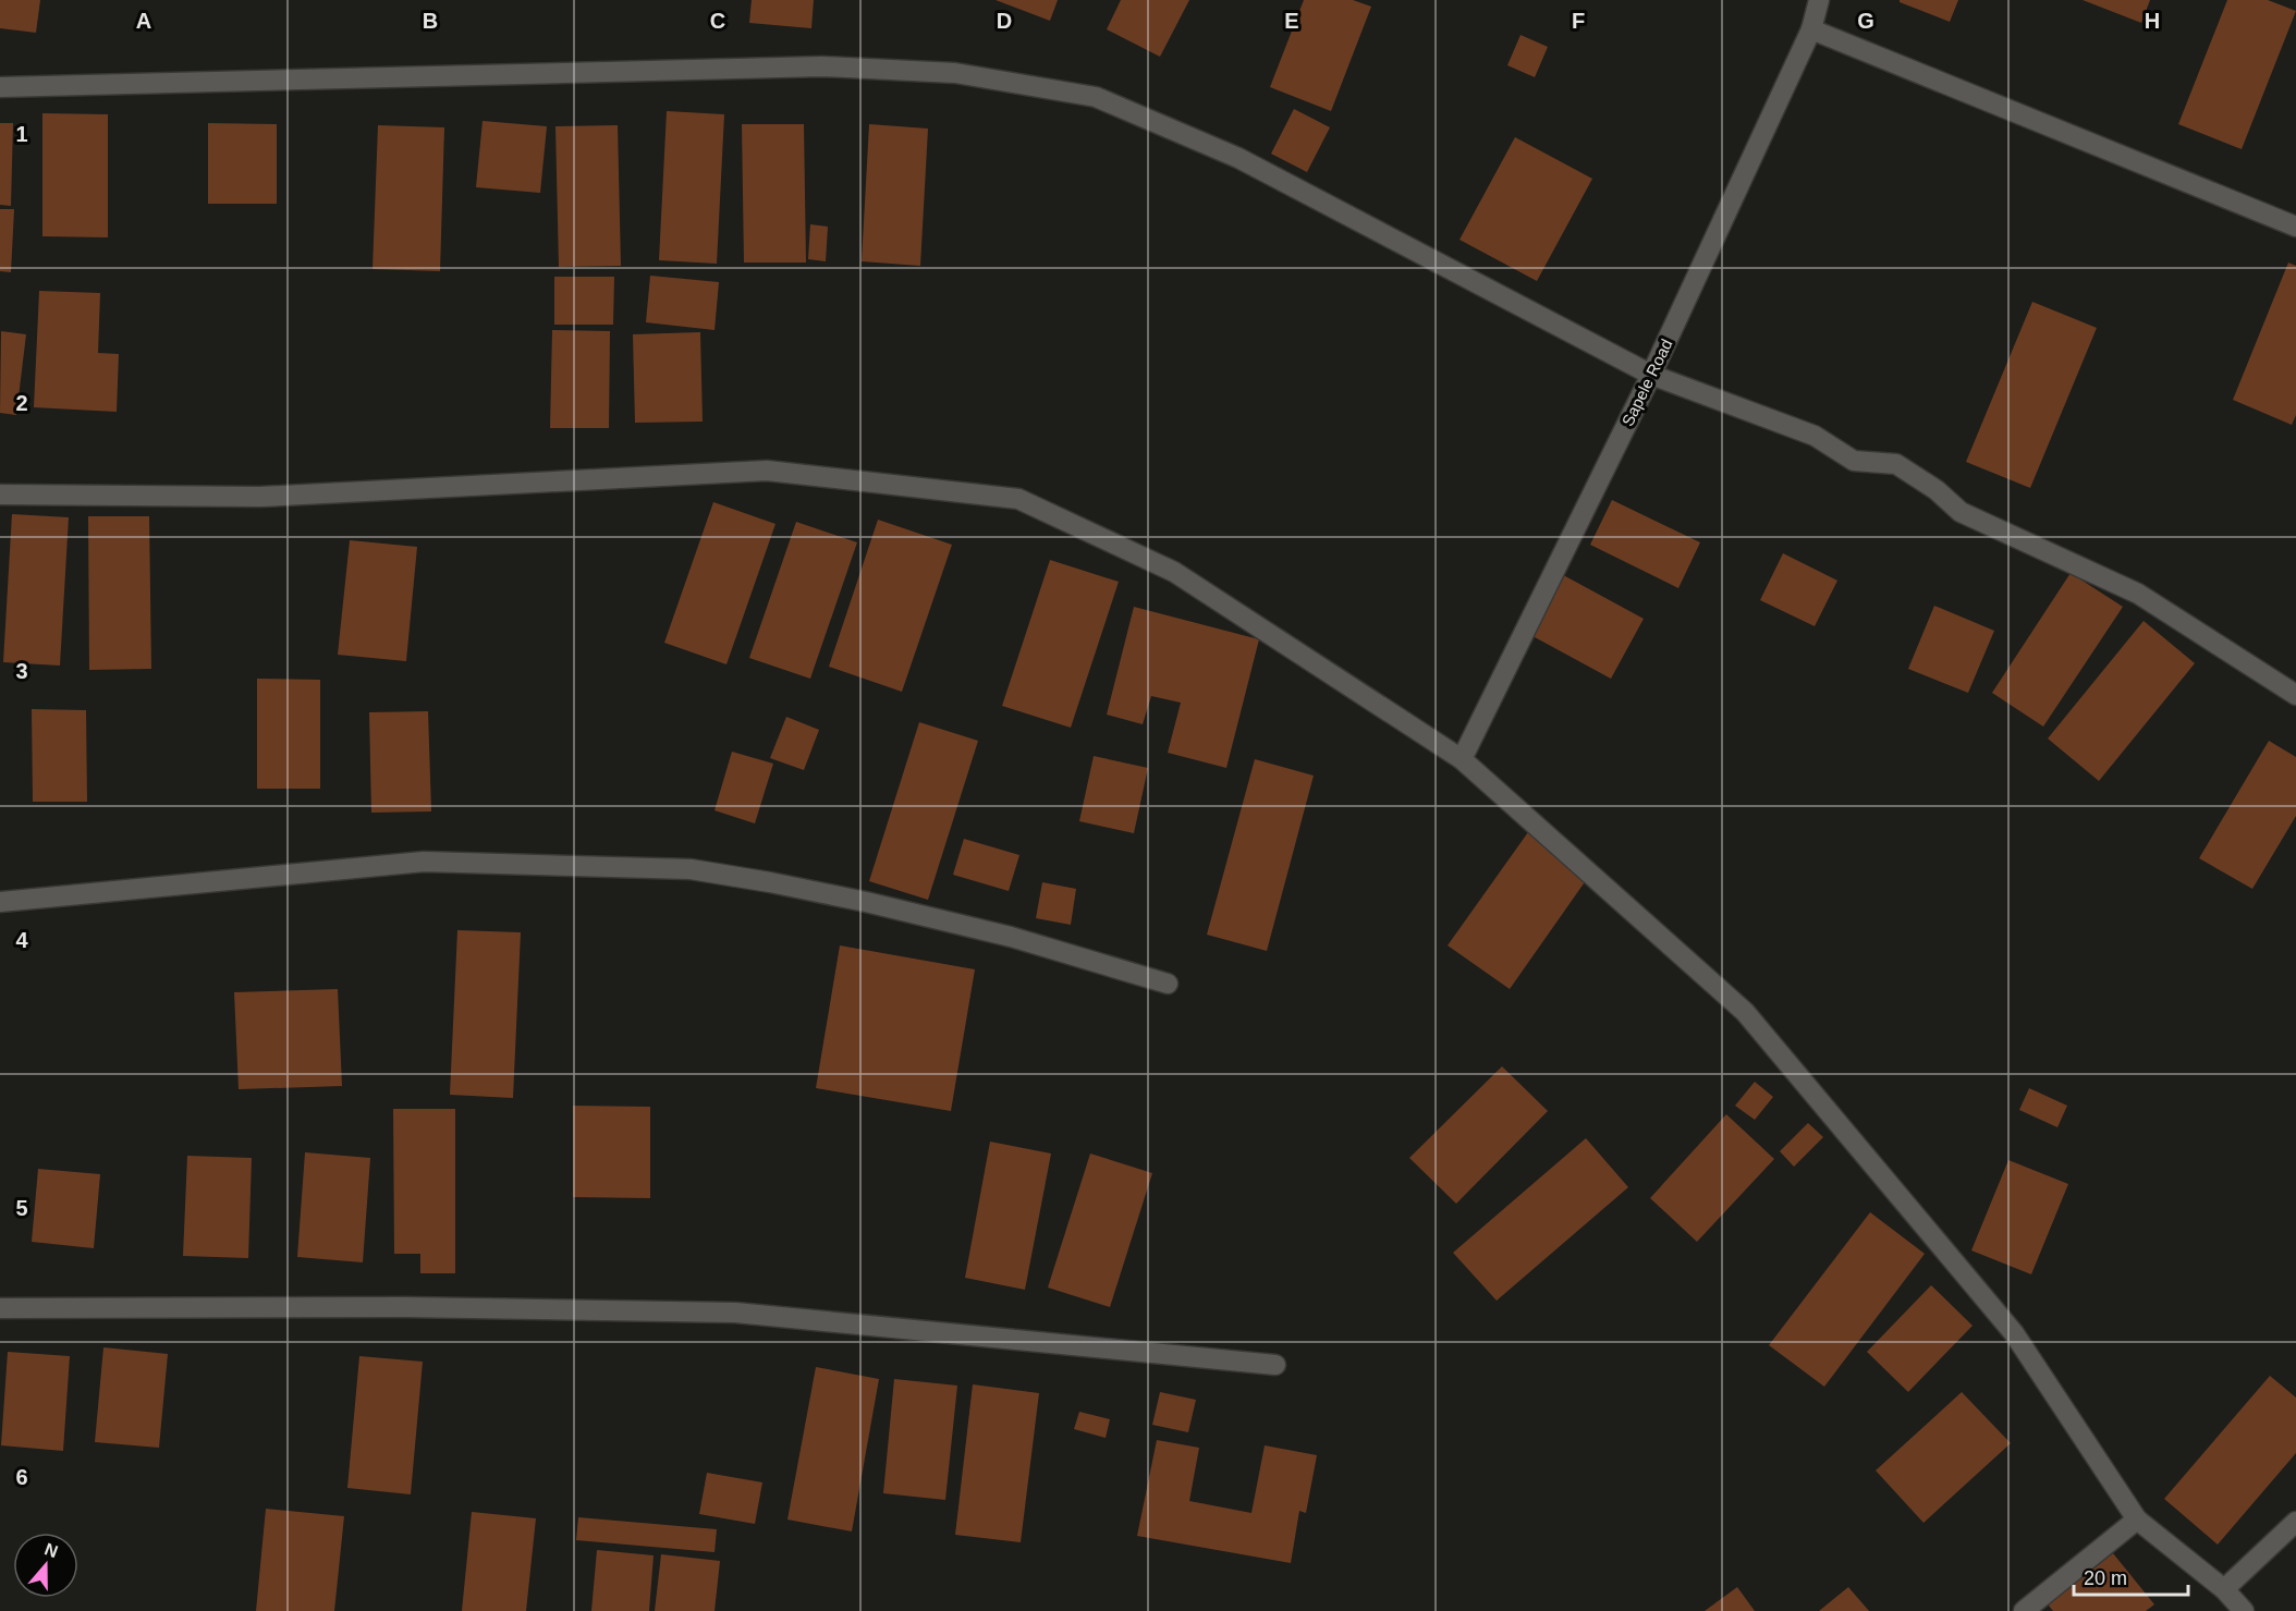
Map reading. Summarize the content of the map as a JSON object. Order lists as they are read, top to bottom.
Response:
{
  "streets": {
    "street": ["Sapele Road"]
  },
  "scale_bar": "20 m",
  "north": "top",
  "grid": {
    "columns": [
      "A",
      "B",
      "C",
      "D",
      "E",
      "F",
      "G",
      "H"
    ],
    "rows": [
      "1",
      "2",
      "3",
      "4",
      "5",
      "6"
    ]
  }
}
